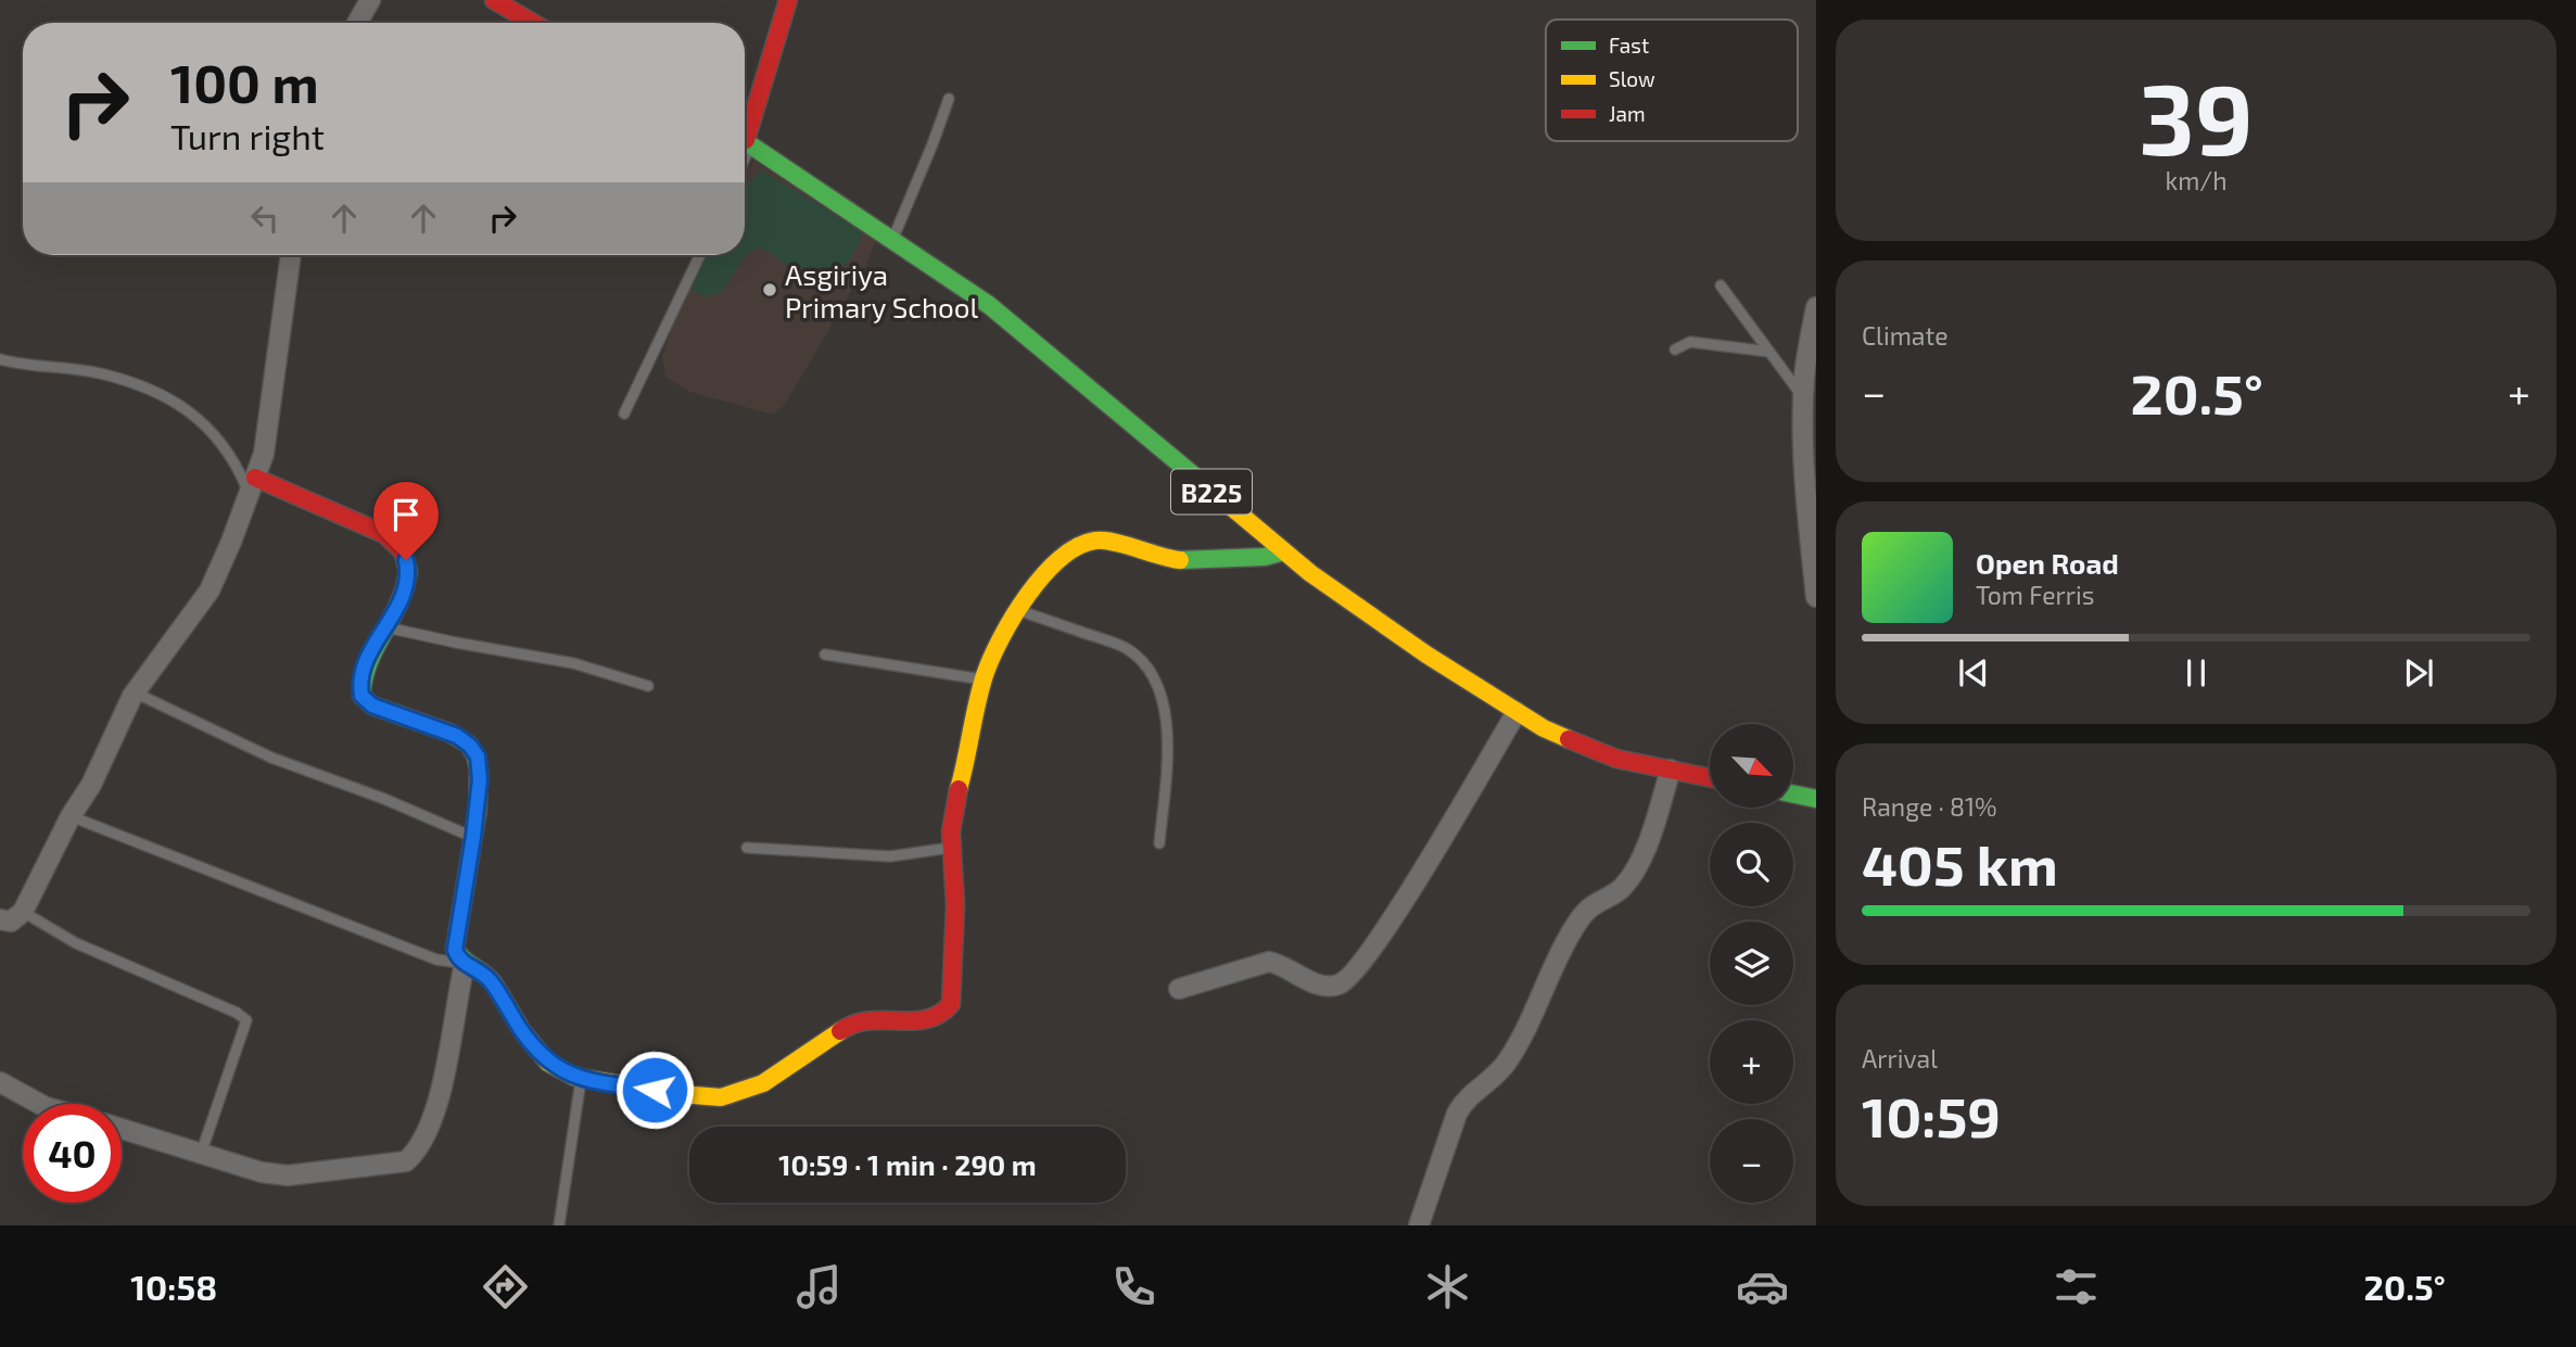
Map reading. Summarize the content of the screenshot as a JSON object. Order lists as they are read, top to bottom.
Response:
{
  "streets": {
    "street": ["B225"]
  },
  "places": ["Asgiriya Primary School"],
  "legend": ["Fast", "Slow", "Jam"],
  "north": "bottom right",
  "page": {
    "tile": [
      ["39", "km/h"],
      "Climate",
      ["Range · 81%", "405 km"],
      ["Arrival", "10:59"]
    ],
    "turn": ["100 m", "Turn right"],
    "heat": ["−", "20.5°", "+"],
    "song": ["Open Road", "Tom Ferris"],
    "map_buttons": ["+", "−"],
    "limit": "40",
    "trip": "10:59 · 1 min · 290 m",
    "tabs": ["10:58", "20.5°"]
  }
}
